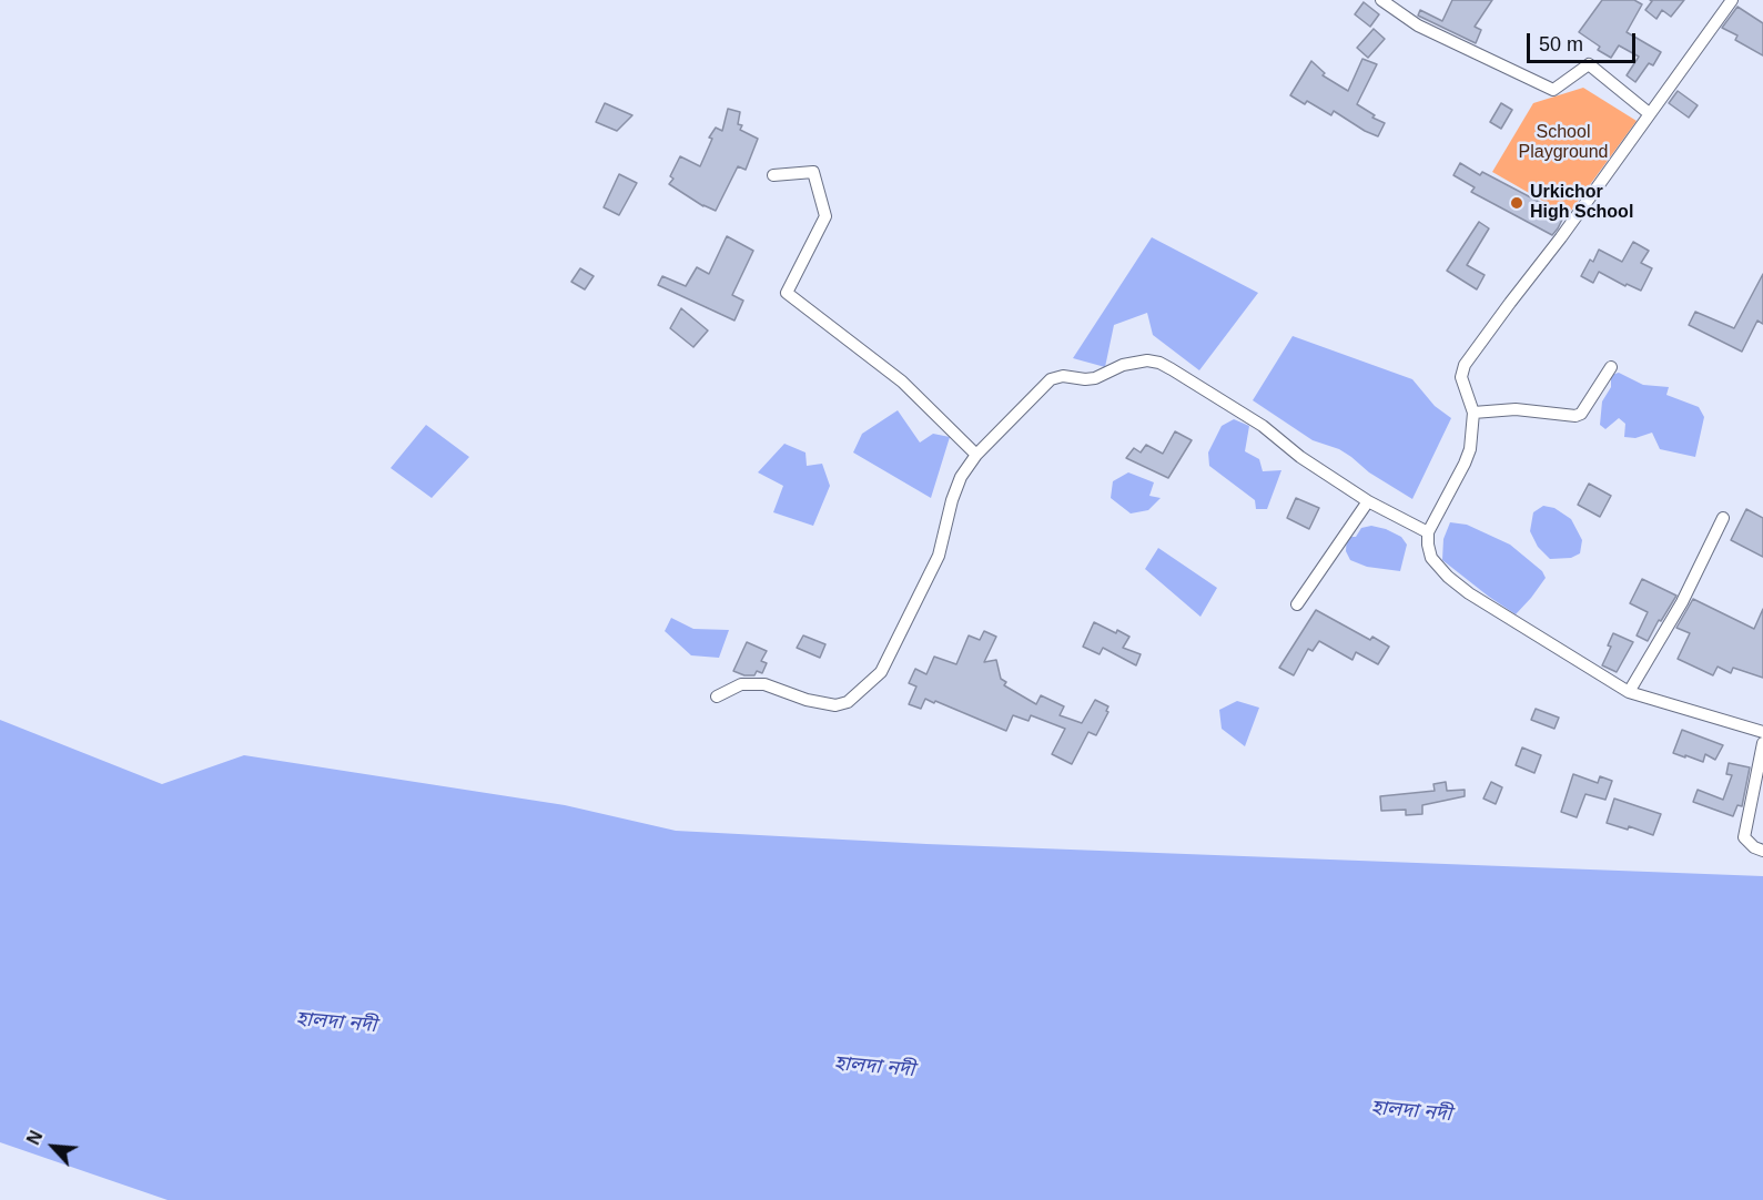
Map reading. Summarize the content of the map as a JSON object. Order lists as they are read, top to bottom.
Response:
{
  "water": ["হালদা নদী"],
  "parks": ["School Playground"],
  "places": ["Urkichor High School"],
  "scale_bar": "50 m",
  "north": "top left"
}
